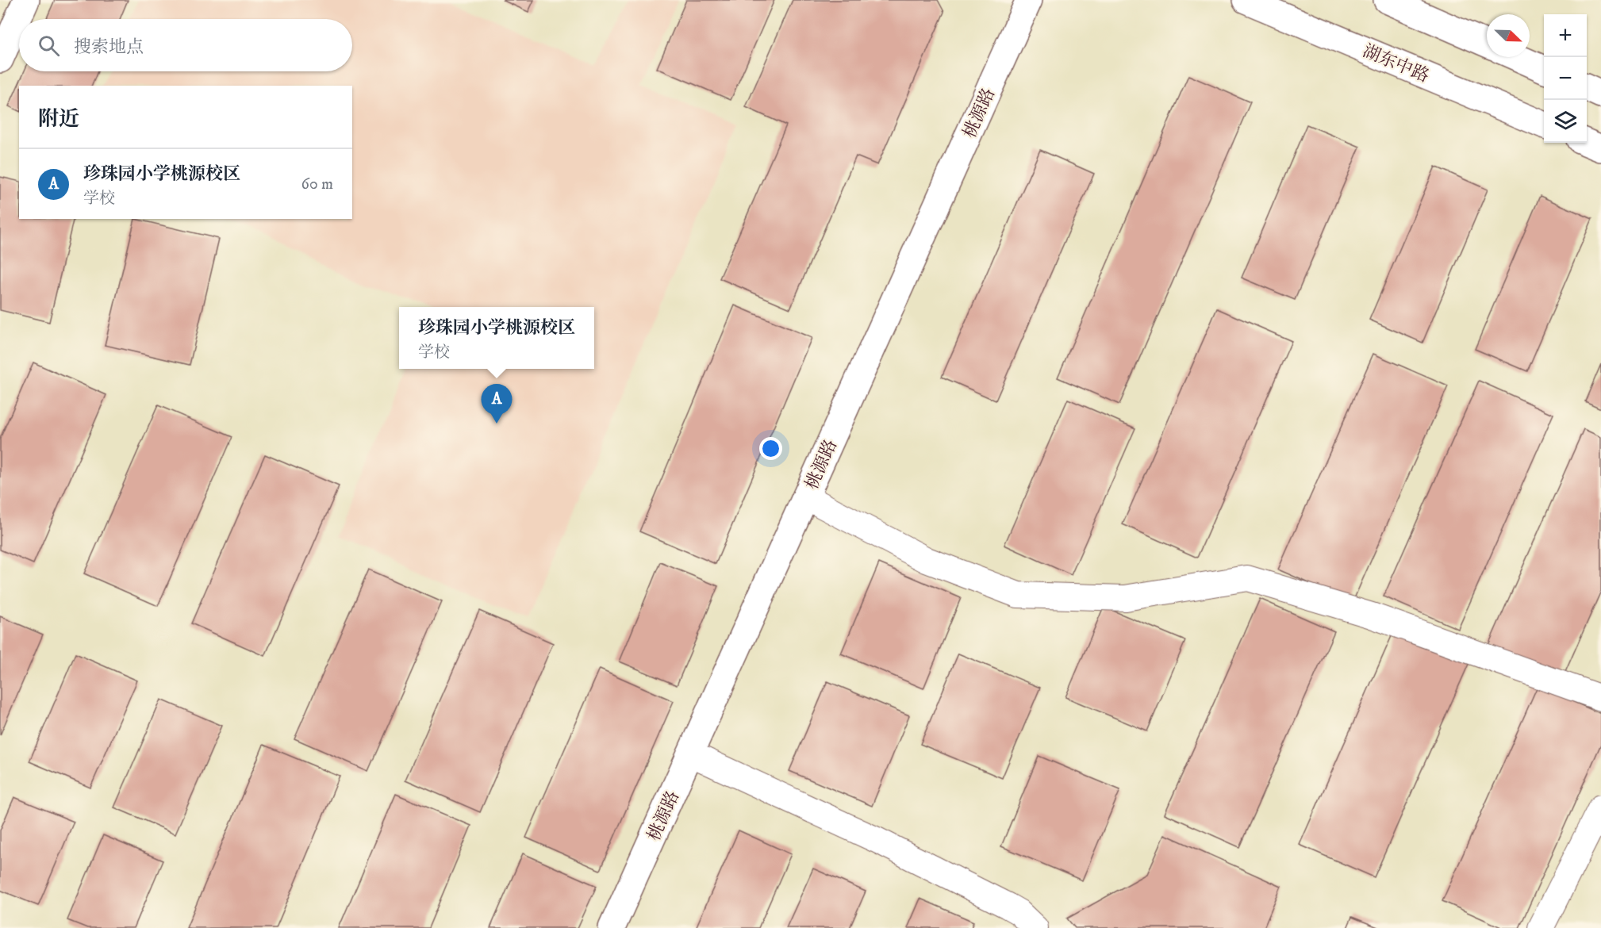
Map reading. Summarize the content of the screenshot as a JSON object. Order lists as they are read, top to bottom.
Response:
{
  "streets": {
    "street": ["湖东中路", "桃源路"]
  },
  "north": "bottom right",
  "page": {
    "map_buttons": ["+", "−"],
    "search": "搜索地点",
    "heading": "附近",
    "list": [
      {
        "mark": "A",
        "name": "珍珠园小学桃源校区",
        "note": "学校",
        "value": "60 m"
      }
    ],
    "popup": ["珍珠园小学桃源校区", "学校"],
    "pins": "A"
  }
}
